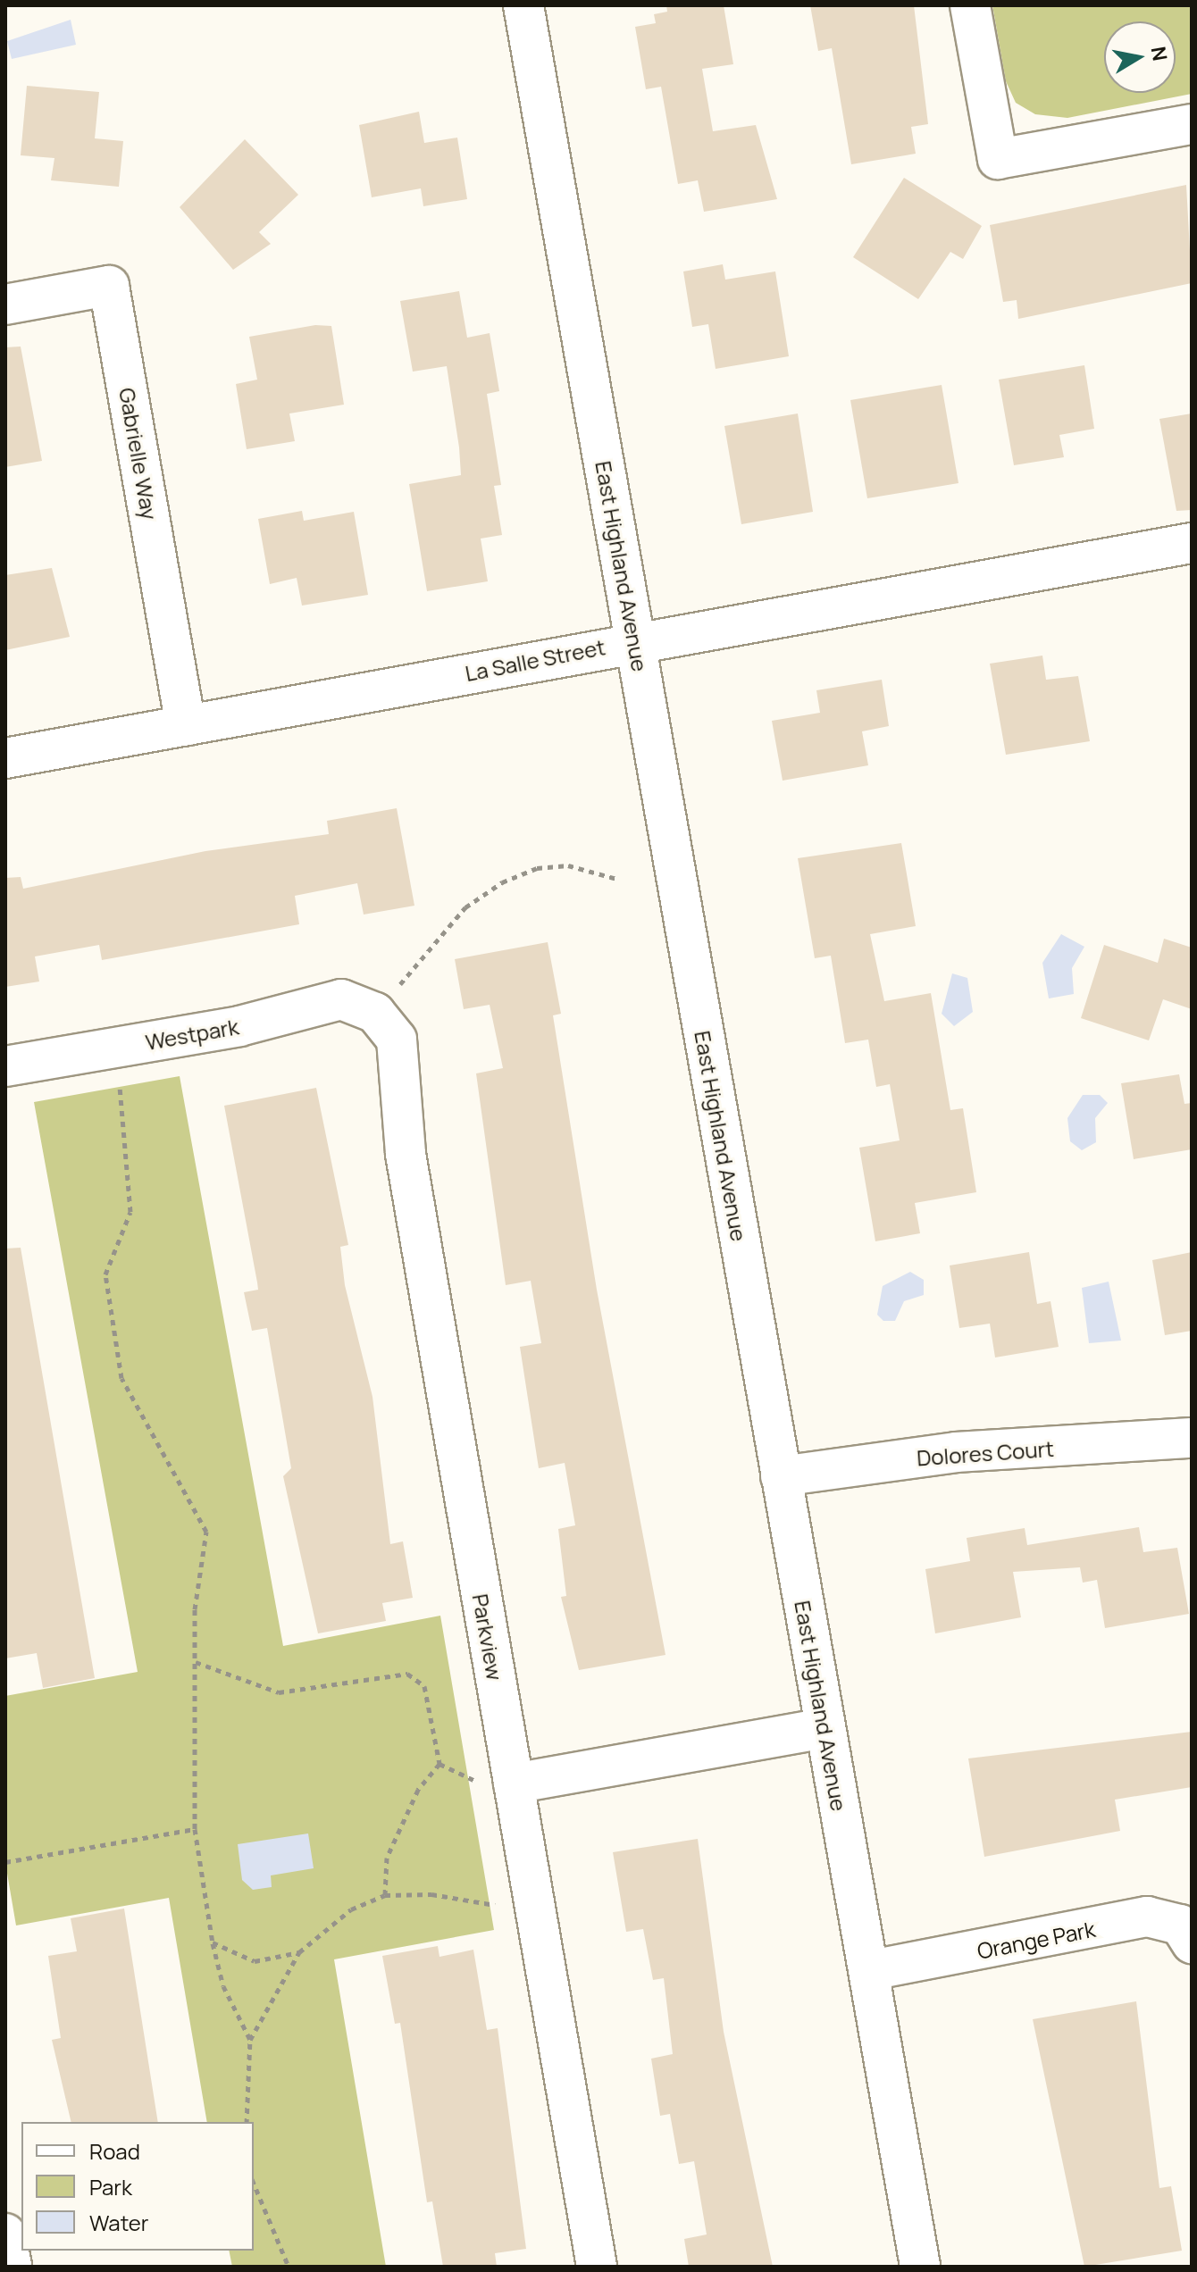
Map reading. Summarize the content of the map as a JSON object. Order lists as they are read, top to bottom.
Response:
{
  "streets": {
    "street": [
      "Gabrielle Way",
      "East Highland Avenue",
      "La Salle Street",
      "Westpark",
      "Dolores Court",
      "Parkview",
      "Orange Park"
    ]
  },
  "crossings": [
    ["Gabrielle Way", "La Salle Street"],
    ["East Highland Avenue", "La Salle Street"],
    ["East Highland Avenue", "Dolores Court"],
    ["East Highland Avenue", "Orange Park"],
    ["Westpark", "Parkview"]
  ],
  "legend": ["Road", "Park", "Water"],
  "north": "right"
}
